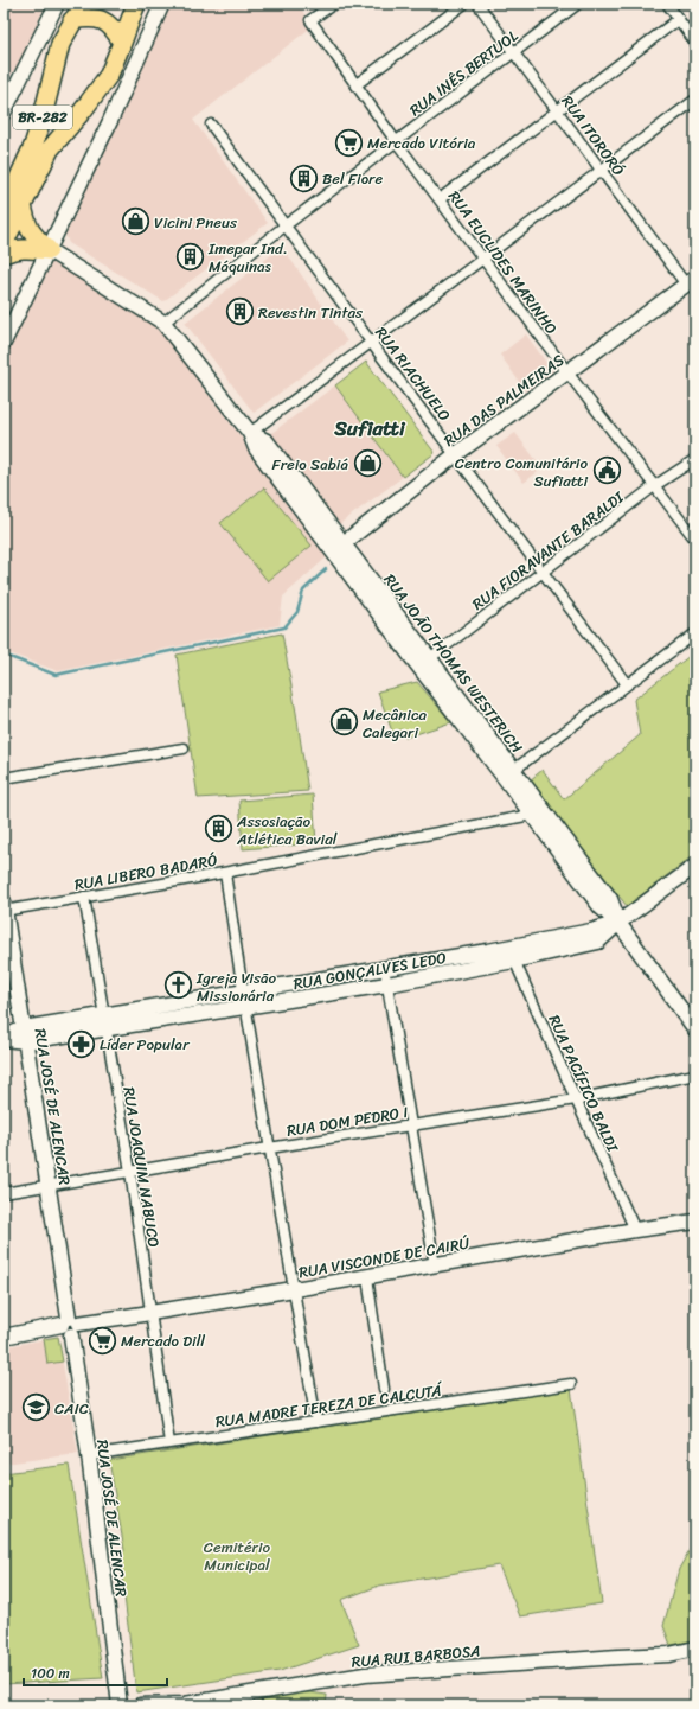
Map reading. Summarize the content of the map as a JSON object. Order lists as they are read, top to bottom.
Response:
{
  "streets": {
    "highway": ["BR-282"],
    "street": [
      "RUA INÊS BERTUOL",
      "RUA ITORORÓ",
      "RUA EUCLIDES MARINHO",
      "RUA RIACHUELO",
      "RUA DAS PALMEIRAS",
      "RUA FIORAVANTE BARALDI",
      "RUA JOÃO THOMAS WESTERICH",
      "RUA LIBERO BADARÓ",
      "RUA GONÇALVES LEDO",
      "RUA PACÍFICO BALDI",
      "RUA JOSÉ DE ALENCAR",
      "RUA DOM PEDRO I",
      "RUA JOAQUIM NABUCO",
      "RUA VISCONDE DE CAIRÚ",
      "RUA MADRE TEREZA DE CALCUTÁ",
      "RUA RUI BARBOSA"
    ]
  },
  "crossings": [
    ["RUA INÊS BERTUOL", "RUA ITORORÓ"],
    ["RUA INÊS BERTUOL", "RUA EUCLIDES MARINHO"],
    ["RUA INÊS BERTUOL", "RUA RIACHUELO"],
    ["RUA INÊS BERTUOL", "RUA JOÃO THOMAS WESTERICH"],
    ["RUA ITORORÓ", "RUA DAS PALMEIRAS"],
    ["RUA EUCLIDES MARINHO", "RUA DAS PALMEIRAS"],
    ["RUA EUCLIDES MARINHO", "RUA FIORAVANTE BARALDI"],
    ["RUA RIACHUELO", "RUA DAS PALMEIRAS"],
    ["RUA RIACHUELO", "RUA FIORAVANTE BARALDI"],
    ["RUA DAS PALMEIRAS", "RUA JOÃO THOMAS WESTERICH"],
    ["RUA FIORAVANTE BARALDI", "RUA JOÃO THOMAS WESTERICH"],
    ["RUA JOÃO THOMAS WESTERICH", "RUA LIBERO BADARÓ"],
    ["RUA JOÃO THOMAS WESTERICH", "RUA GONÇALVES LEDO"],
    ["RUA LIBERO BADARÓ", "RUA JOSÉ DE ALENCAR"],
    ["RUA LIBERO BADARÓ", "RUA JOAQUIM NABUCO"],
    ["RUA GONÇALVES LEDO", "RUA PACÍFICO BALDI"],
    ["RUA GONÇALVES LEDO", "RUA JOSÉ DE ALENCAR"],
    ["RUA GONÇALVES LEDO", "RUA JOAQUIM NABUCO"],
    ["RUA PACÍFICO BALDI", "RUA DOM PEDRO I"],
    ["RUA PACÍFICO BALDI", "RUA VISCONDE DE CAIRÚ"],
    ["RUA JOSÉ DE ALENCAR", "RUA DOM PEDRO I"],
    ["RUA JOSÉ DE ALENCAR", "RUA VISCONDE DE CAIRÚ"],
    ["RUA JOSÉ DE ALENCAR", "RUA MADRE TEREZA DE CALCUTÁ"],
    ["RUA DOM PEDRO I", "RUA JOAQUIM NABUCO"],
    ["RUA JOAQUIM NABUCO", "RUA VISCONDE DE CAIRÚ"],
    ["RUA JOAQUIM NABUCO", "RUA MADRE TEREZA DE CALCUTÁ"]
  ],
  "districts": ["Sufiatti"],
  "parks": ["Cemitério Municipal"],
  "places": {
    "supermarket": ["Mercado Vitória", "Mercado Dill"],
    "building": [
      "Bel Fiore",
      "Imepar Ind. Máquinas",
      "Revestin Tintas",
      "Assosiação Atlética Bavial"
    ],
    "shop": ["Vicini Pneus", "Freio Sabiá", "Mecânica Calegari"],
    "public building": ["Centro Comunitário Sufiatti"],
    "church": ["Igreja Visão Missionária"],
    "pharmacy": ["Líder Popular"],
    "school or university": ["CAIC"]
  },
  "scale_bar": "100 m"
}
